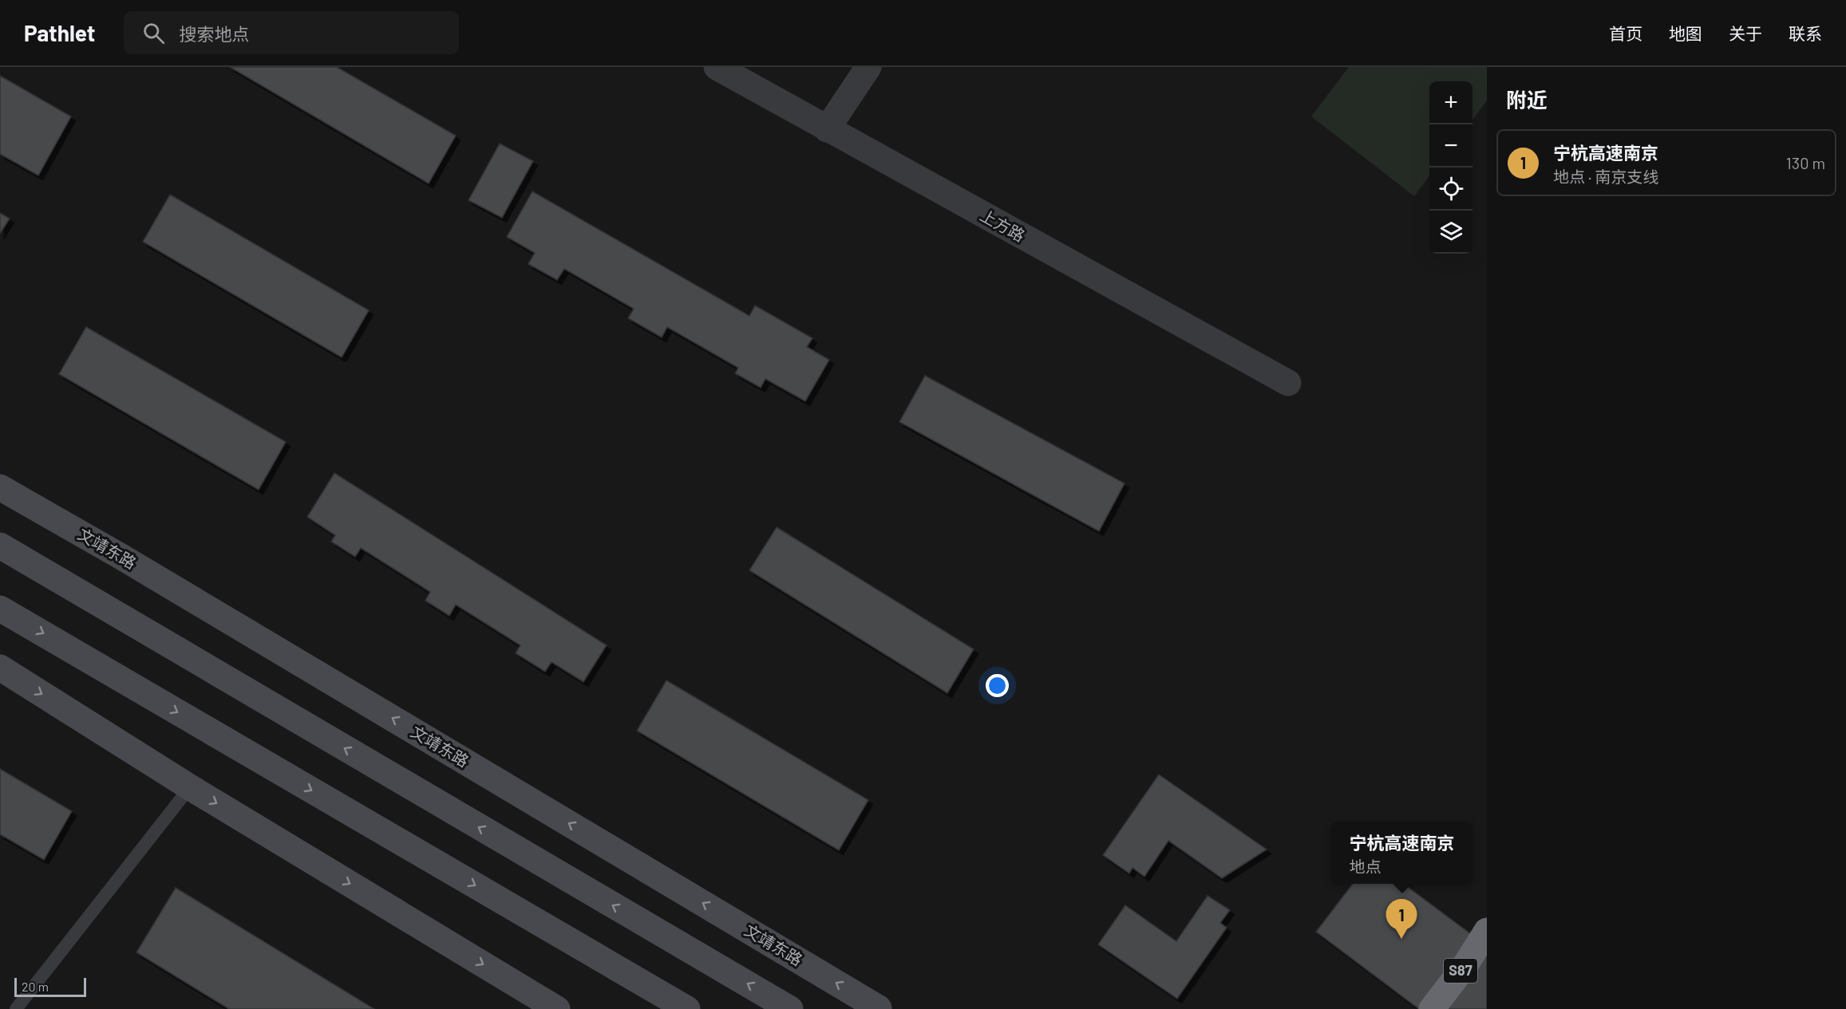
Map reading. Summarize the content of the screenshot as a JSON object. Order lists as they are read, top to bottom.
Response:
{
  "streets": {
    "highway": ["S87"],
    "main road": ["文靖东路"],
    "street": ["上方路"]
  },
  "scale_bar": "20 m",
  "page": {
    "header": "Pathlet",
    "search": "搜索地点",
    "nav": [
      "首页",
      "地图",
      "关于",
      "联系"
    ],
    "heading": "附近",
    "map_buttons": ["+", "−"],
    "list": [
      {
        "mark": "1",
        "name": "宁杭高速南京",
        "note": "地点 · 南京支线",
        "value": "130 m"
      }
    ],
    "popup": ["宁杭高速南京", "地点"],
    "pins": "1",
    "scale": "20 m"
  }
}
